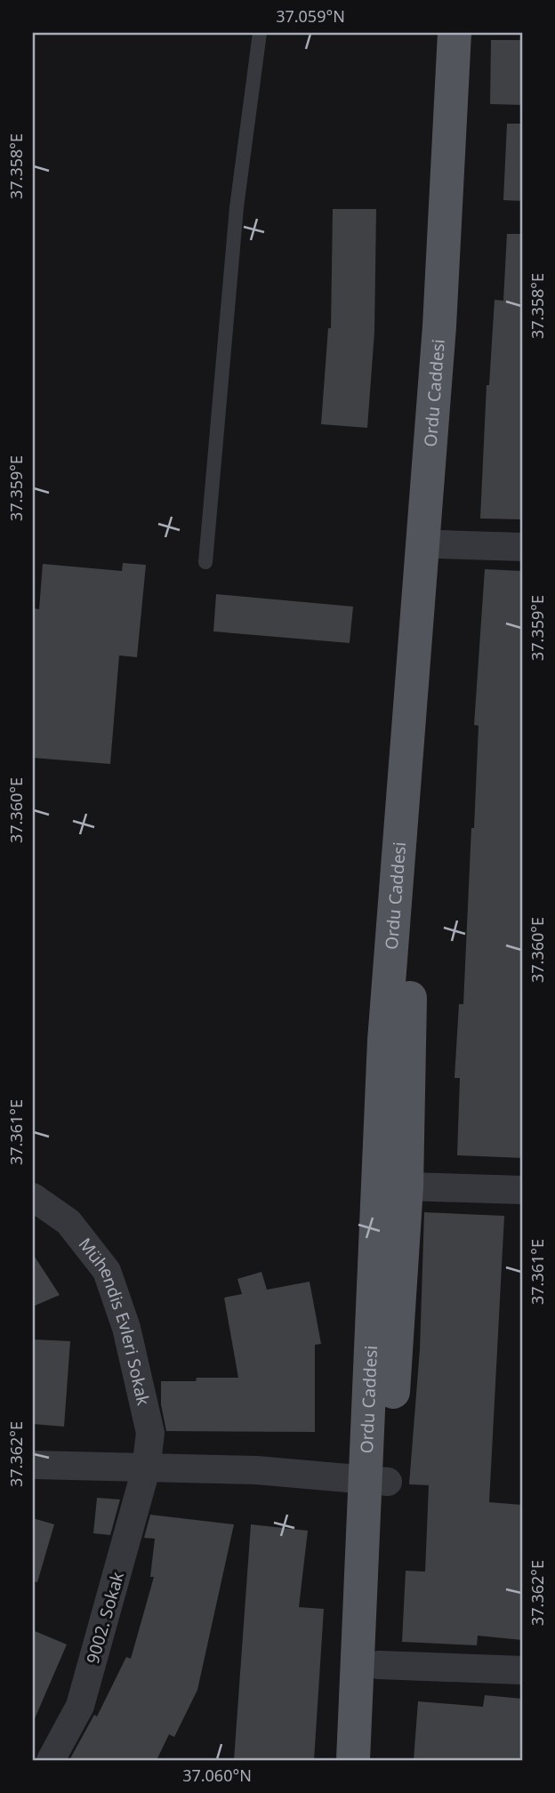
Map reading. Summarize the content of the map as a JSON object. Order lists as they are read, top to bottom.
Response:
{
  "streets": {
    "main road": ["Ordu Caddesi"],
    "street": ["Mühendis Evleri Sokak", "9002. Sokak"]
  },
  "crossings": [
    ["Mühendis Evleri Sokak", "9002. Sokak"]
  ],
  "coordinates": [
    "37.059°N",
    "37.358°E",
    "37.359°E",
    "37.360°E",
    "37.361°E",
    "37.362°E",
    "37.060°N"
  ]
}
